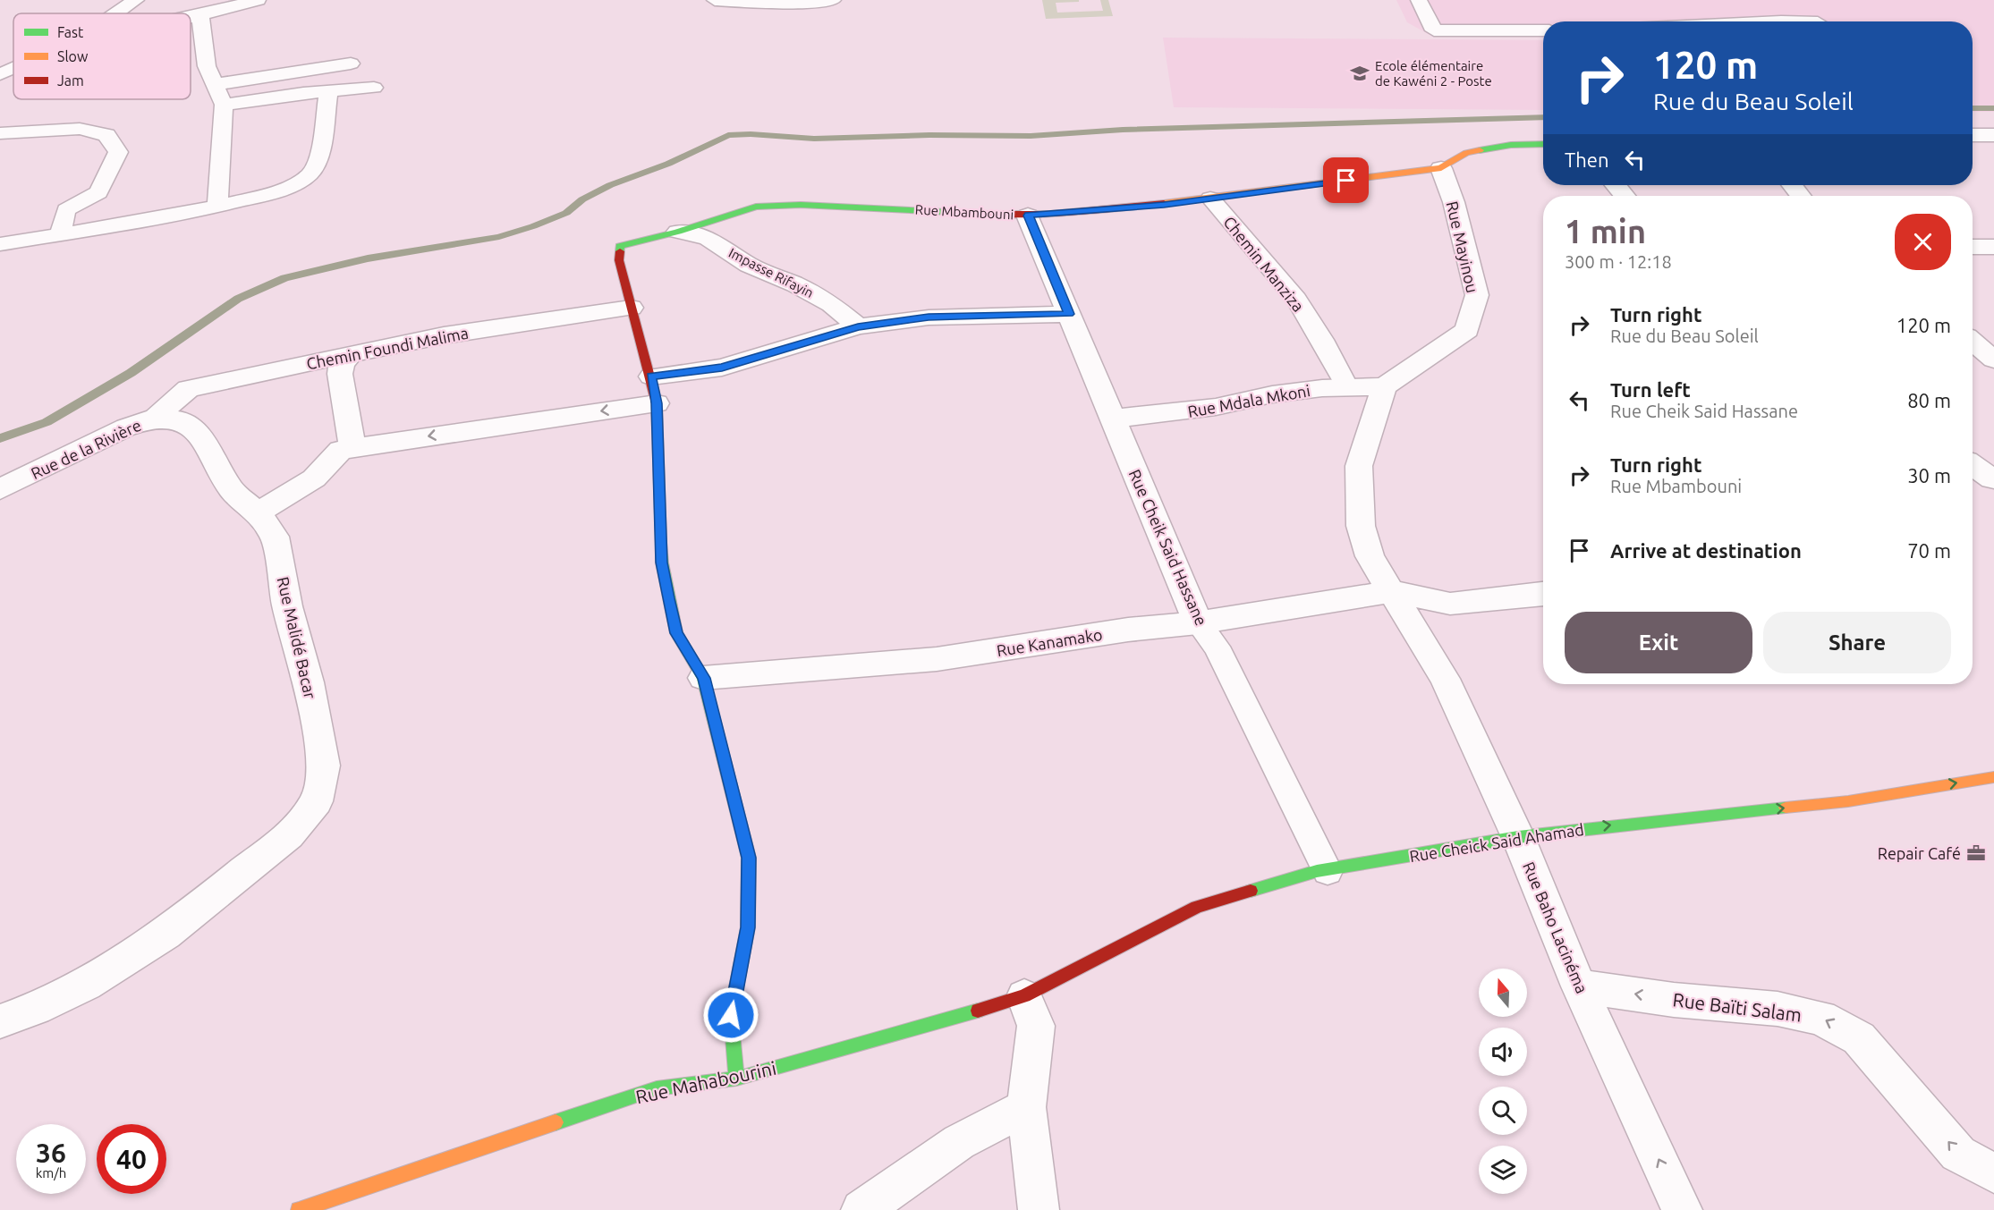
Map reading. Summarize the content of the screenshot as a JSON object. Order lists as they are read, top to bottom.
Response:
{
  "streets": {
    "street": [
      "Rue Mbambouni",
      "Rue Mayinou",
      "Impasse Rifayin",
      "Chemin Foundi Malima",
      "Rue Mdala Mkoni",
      "Rue de la Rivière",
      "Rue Cheik Said Hassane",
      "Rue Malidé Bacar",
      "Rue Kanamako",
      "Rue Cheick Said Ahamad",
      "Rue Baho Lacinéma",
      "Rue Baïti Salam",
      "Rue Mahabourini"
    ],
    "lane": ["Chemin Manziza"]
  },
  "crossings": [
    ["Rue Mbambouni", "Rue Mayinou"],
    ["Rue Mbambouni", "Chemin Manziza"],
    ["Rue Mbambouni", "Impasse Rifayin"],
    ["Rue Mbambouni", "Chemin Foundi Malima"],
    ["Rue Mbambouni", "Rue Cheik Said Hassane"],
    ["Rue Mayinou", "Rue Mdala Mkoni"],
    ["Chemin Manziza", "Rue Mdala Mkoni"],
    ["Chemin Foundi Malima", "Rue de la Rivière"],
    ["Rue Mdala Mkoni", "Rue Cheik Said Hassane"],
    ["Rue de la Rivière", "Rue Malidé Bacar"],
    ["Rue Cheik Said Hassane", "Rue Kanamako"],
    ["Rue Cheik Said Hassane", "Rue Cheick Said Ahamad"],
    ["Rue Kanamako", "Rue Baho Lacinéma"],
    ["Rue Cheick Said Ahamad", "Rue Baho Lacinéma"],
    ["Rue Cheick Said Ahamad", "Rue Mahabourini"],
    ["Rue Baho Lacinéma", "Rue Baïti Salam"]
  ],
  "one_way": ["Rue Cheick Said Ahamad", "Rue Baho Lacinéma", "Rue Baïti Salam"],
  "places": {
    "school or university": ["Ecole élémentaire de Kawéni 2 - Poste"],
    "office": ["Repair Café"]
  },
  "legend": ["Fast", "Slow", "Jam"],
  "north": "top",
  "page": {
    "turn": ["120 m", "Rue du Beau Soleil"],
    "then": "Then",
    "heading": ["1 min", "300 m · 12:18"],
    "list": [
      {
        "name": "Turn right",
        "note": "Rue du Beau Soleil",
        "value": "120 m"
      },
      {
        "name": "Turn left",
        "note": "Rue Cheik Said Hassane",
        "value": "80 m"
      },
      {
        "name": "Turn right",
        "note": "Rue Mbambouni",
        "value": "30 m"
      },
      {
        "name": "Arrive at destination",
        "value": "70 m"
      }
    ],
    "buttons": ["Exit", "Share"],
    "speed": "36 km/h",
    "limit": "40"
  }
}
